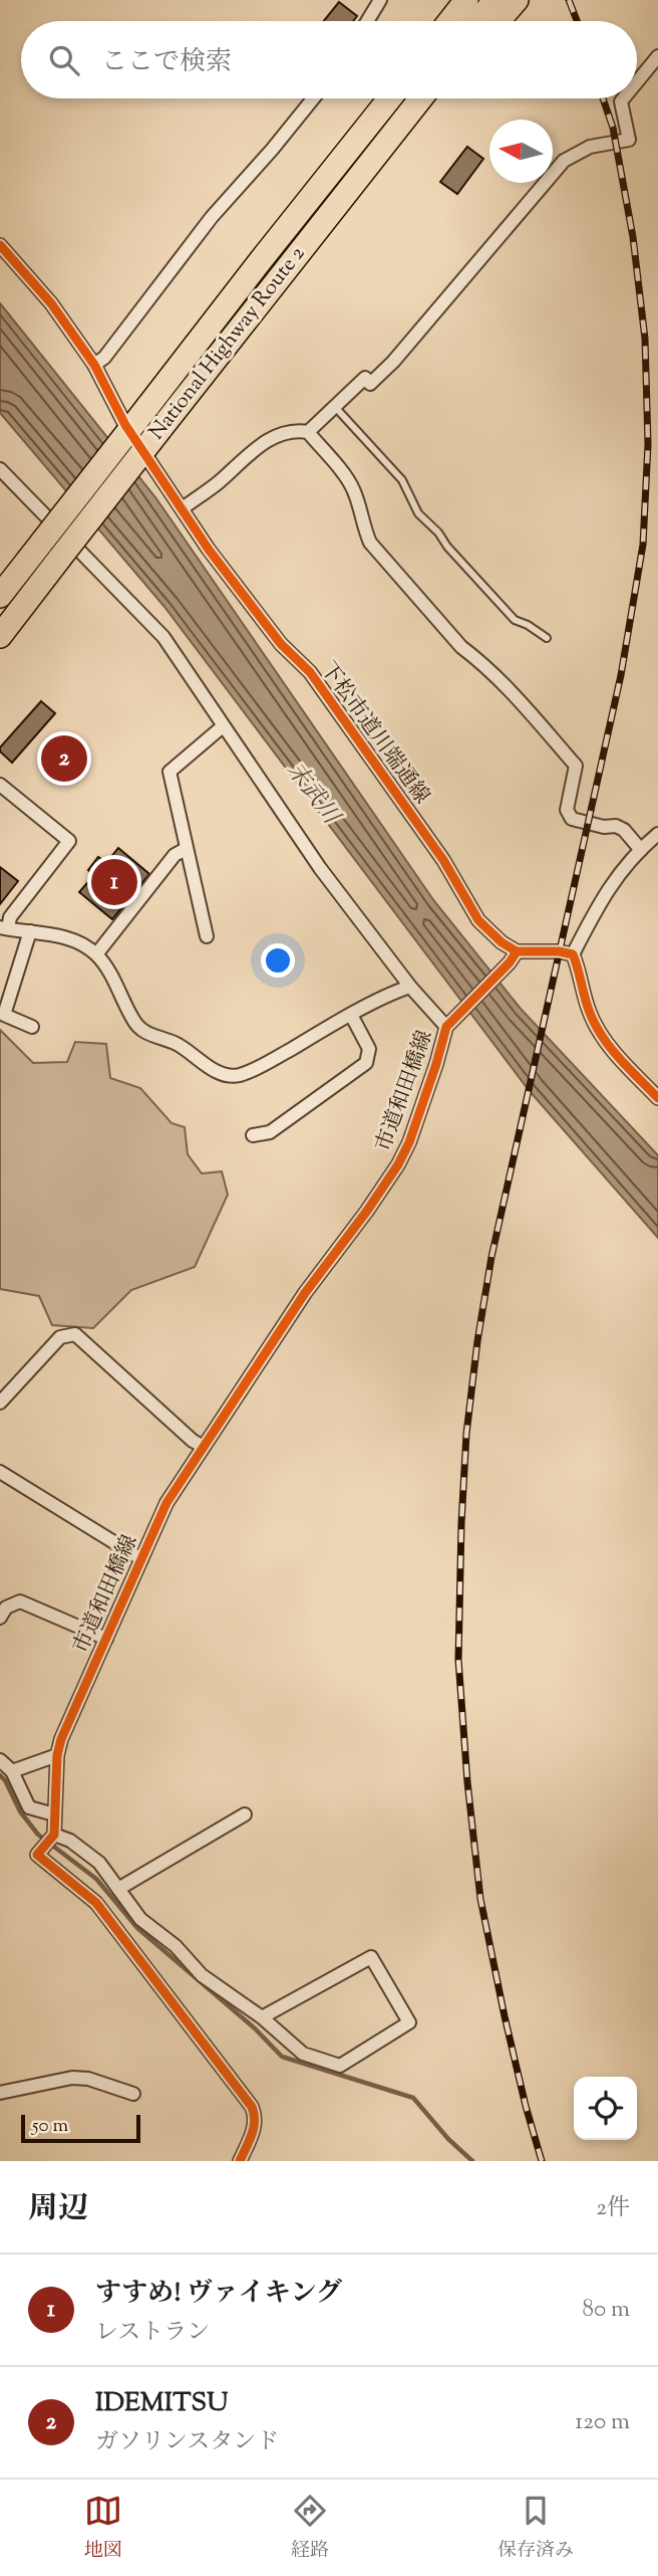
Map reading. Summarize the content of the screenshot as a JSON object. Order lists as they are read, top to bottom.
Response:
{
  "streets": {
    "highway": ["National Highway Route 2"],
    "street": ["下松市道川端通線", "市道和田橋線"]
  },
  "water": ["末武川"],
  "scale_bar": "50 m",
  "north": "left",
  "page": {
    "search": "ここで検索",
    "pins": ["2", "1"],
    "scale": "50 m",
    "heading": ["周辺", "2件"],
    "list": [
      {
        "mark": "1",
        "name": "すすめ! ヴァイキング",
        "note": "レストラン",
        "value": "80 m"
      },
      {
        "mark": "2",
        "name": "IDEMITSU",
        "note": "ガソリンスタンド",
        "value": "120 m"
      }
    ],
    "nav": ["地図", "経路", "保存済み"]
  }
}
